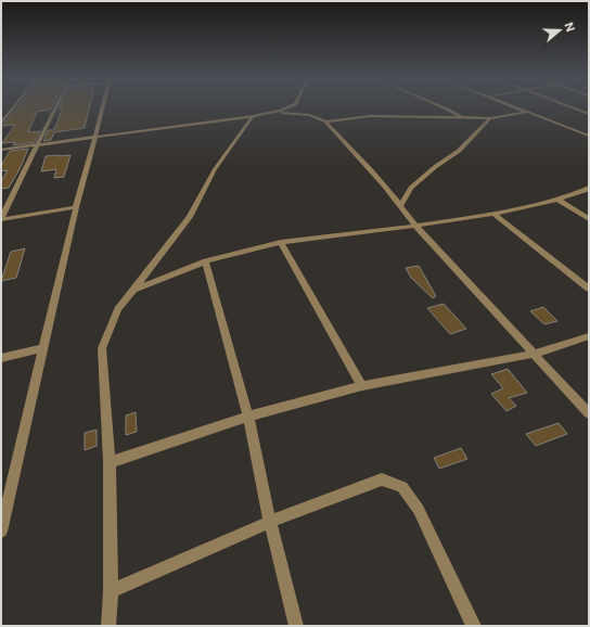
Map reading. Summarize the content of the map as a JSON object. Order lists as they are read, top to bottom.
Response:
{
  "north": "right"
}
